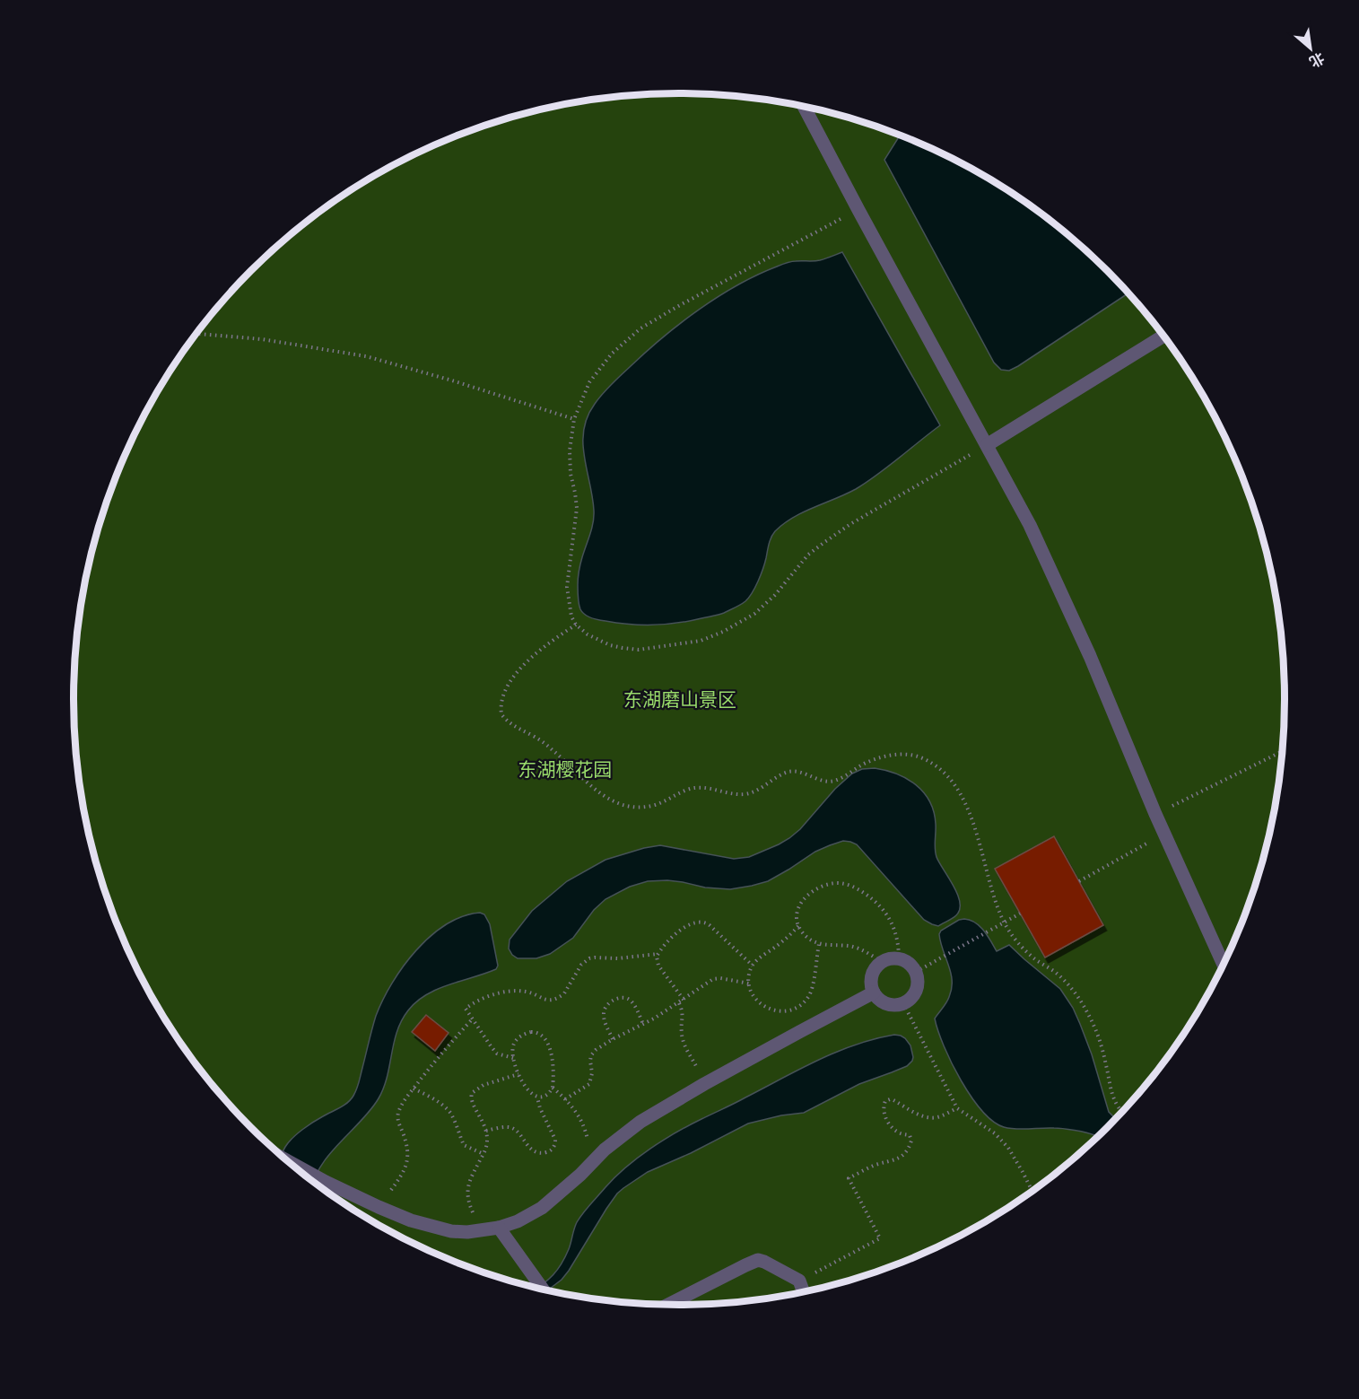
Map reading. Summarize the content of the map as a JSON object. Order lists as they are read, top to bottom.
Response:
{
  "parks": ["东湖磨山景区", "东湖樱花园"],
  "north": "bottom right"
}
